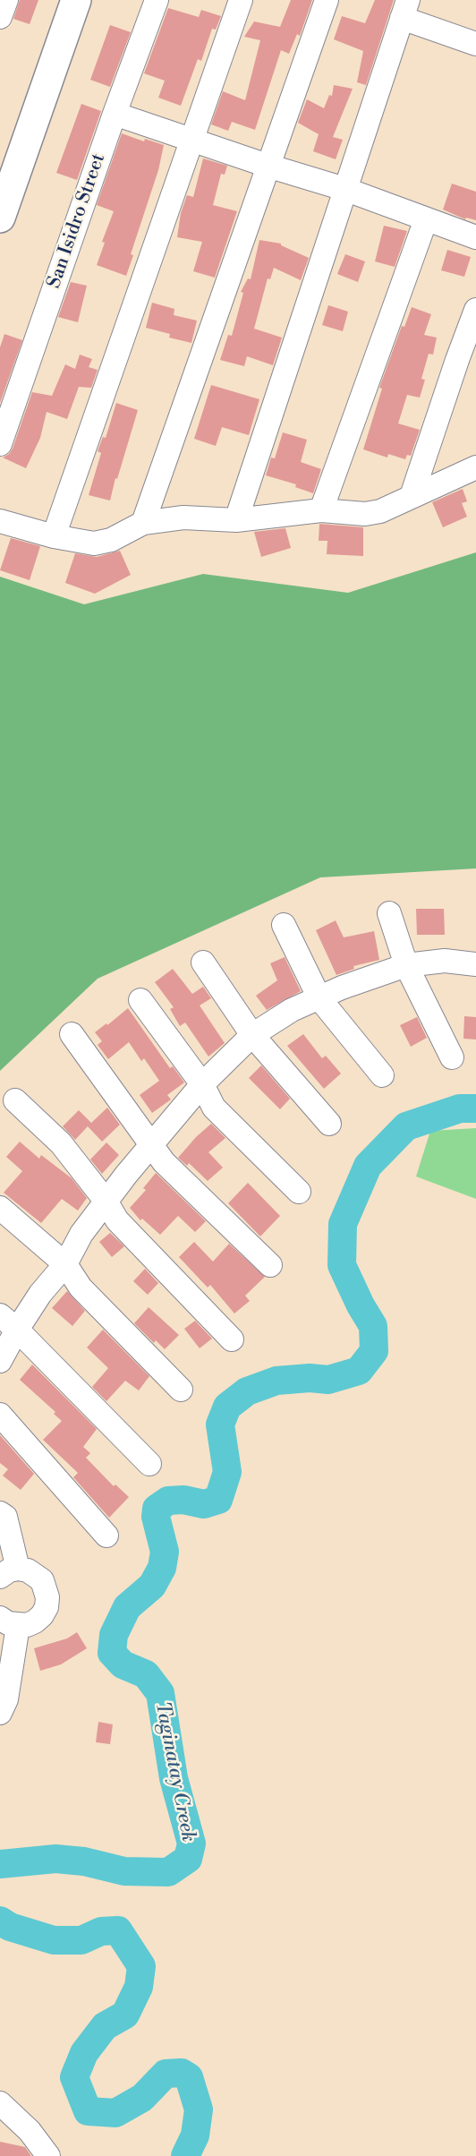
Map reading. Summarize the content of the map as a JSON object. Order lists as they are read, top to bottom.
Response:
{
  "streets": {
    "street": ["San Isidro Street"]
  },
  "water": ["Taginatay Creek"]
}
